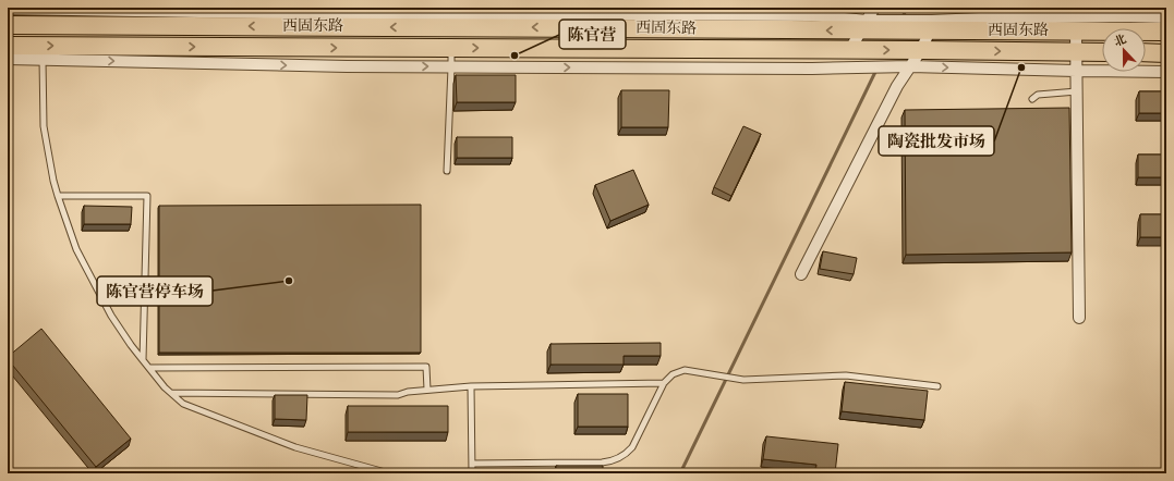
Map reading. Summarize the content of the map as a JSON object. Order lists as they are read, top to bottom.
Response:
{
  "streets": {
    "main road": ["西固东路"]
  },
  "places": ["陈官营", "陶瓷批发市场", "陈官营停车场"],
  "north": "top"
}
